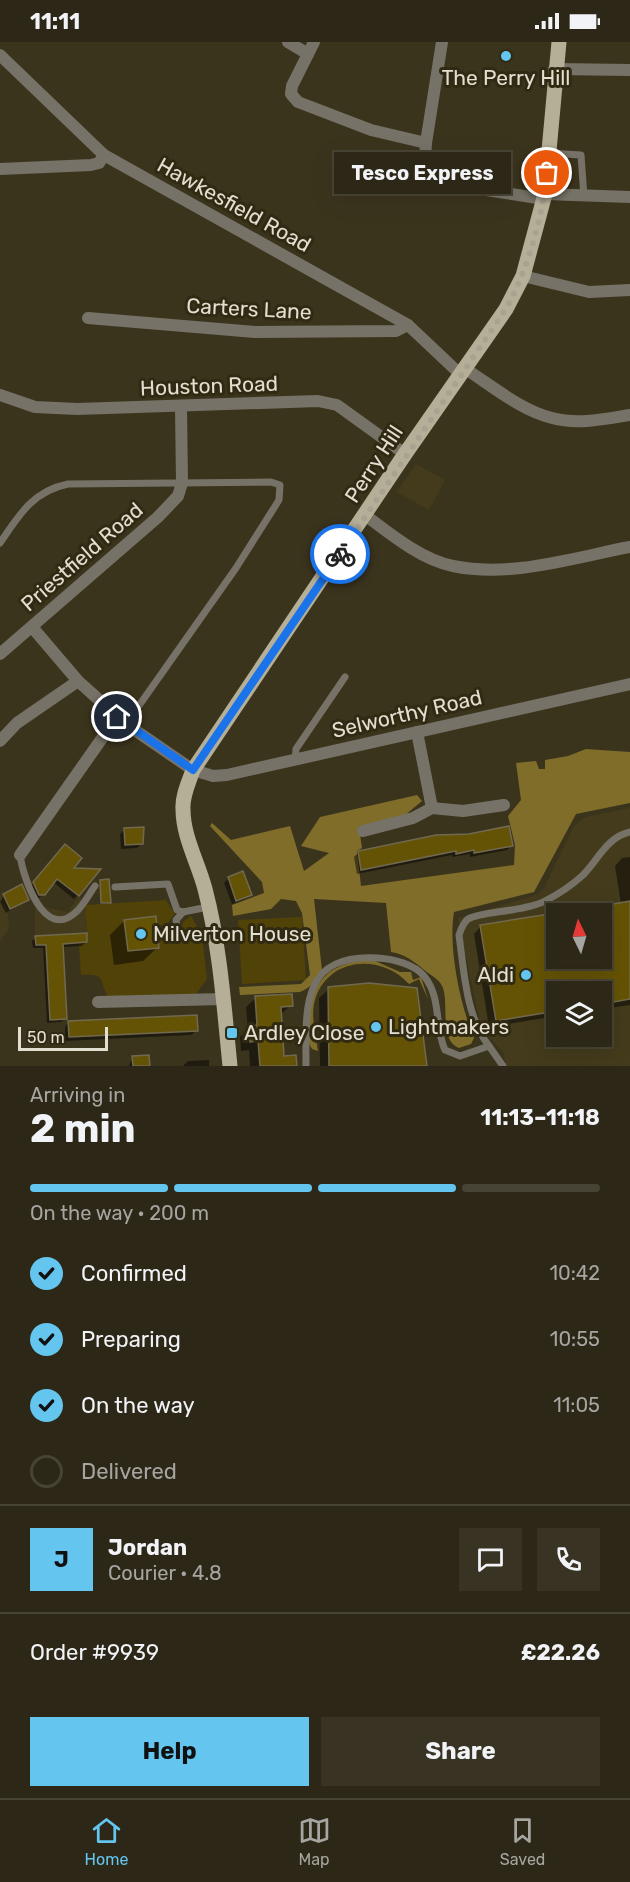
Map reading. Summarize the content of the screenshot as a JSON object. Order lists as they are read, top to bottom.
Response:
{
  "streets": {
    "main road": ["Perry Hill"],
    "street": [
      "Hawkesfield Road",
      "Carters Lane",
      "Houston Road",
      "Priestfield Road",
      "Selworthy Road"
    ]
  },
  "crossings": [
    ["Hawkesfield Road", "Carters Lane"],
    ["Hawkesfield Road", "Perry Hill"],
    ["Houston Road", "Perry Hill"],
    ["Perry Hill", "Selworthy Road"]
  ],
  "places": {
    "other": [
      "The Perry Hill",
      "Tesco Express",
      "Milverton House",
      "Aldi",
      "Lightmakers"
    ],
    "transit": ["Ardley Close"]
  },
  "scale_bar": "50 m",
  "north": "top",
  "page": {
    "status": "11:11",
    "bubble": "Tesco Express",
    "scale": "50 m",
    "heading": ["2 min", "Arriving in", "11:13–11:18"],
    "panel": [
      "Jordan",
      "Courier · 4.8",
      "Order #9939",
      "£22.26"
    ],
    "bar": "On the way · 200 m",
    "list": [
      ["Confirmed", "10:42"],
      ["Preparing", "10:55"],
      ["On the way", "11:05"],
      "Delivered"
    ],
    "round": "J",
    "buttons": ["Help", "Share"],
    "tabs": ["Home", "Map", "Saved"]
  }
}
